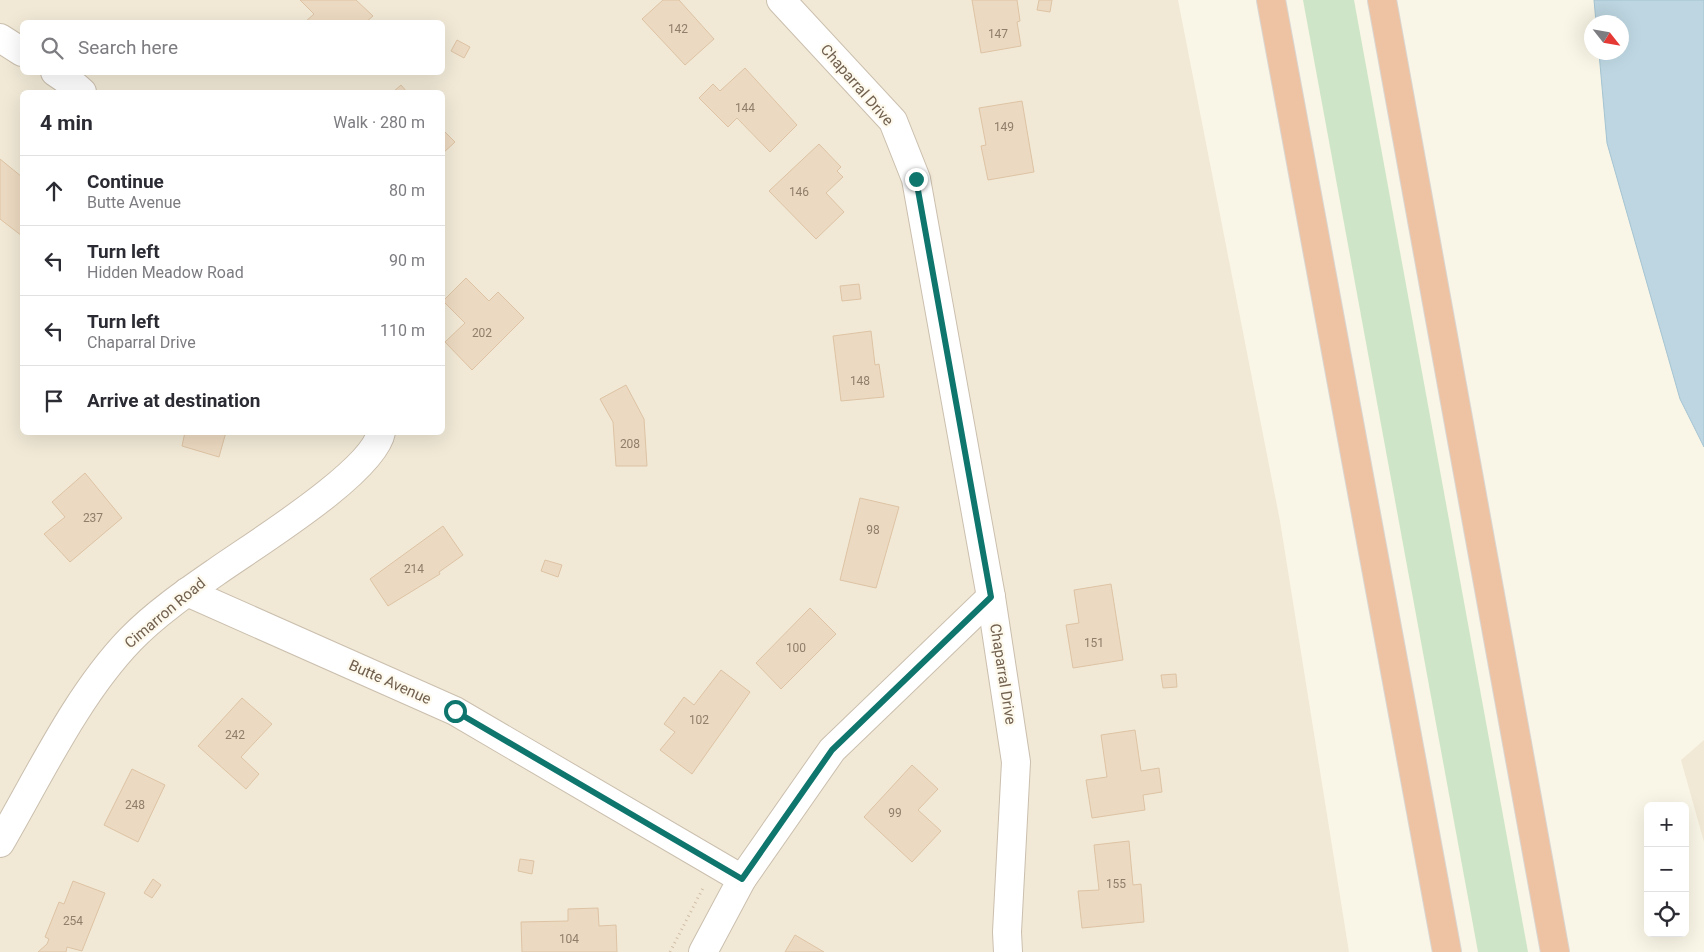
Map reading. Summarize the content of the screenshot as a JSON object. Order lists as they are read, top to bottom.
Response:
{
  "streets": {
    "street": ["Chaparral Drive", "Cimarron Road", "Butte Avenue"]
  },
  "crossings": [
    ["Cimarron Road", "Butte Avenue"]
  ],
  "house_numbers": [
    "142",
    "147",
    "144",
    "149",
    "146",
    "202",
    "148",
    "208",
    "237",
    "98",
    "214",
    "151",
    "100",
    "102",
    "242",
    "248",
    "99",
    "155",
    "254",
    "104"
  ],
  "north": "bottom right",
  "page": {
    "search": "Search here",
    "heading": ["4 min", "Walk · 280 m"],
    "list": [
      ["Continue", "Butte Avenue", "80 m"],
      ["Turn left", "Hidden Meadow Road", "90 m"],
      ["Turn left", "Chaparral Drive", "110 m"],
      "Arrive at destination"
    ],
    "map_buttons": ["+", "−"]
  }
}
